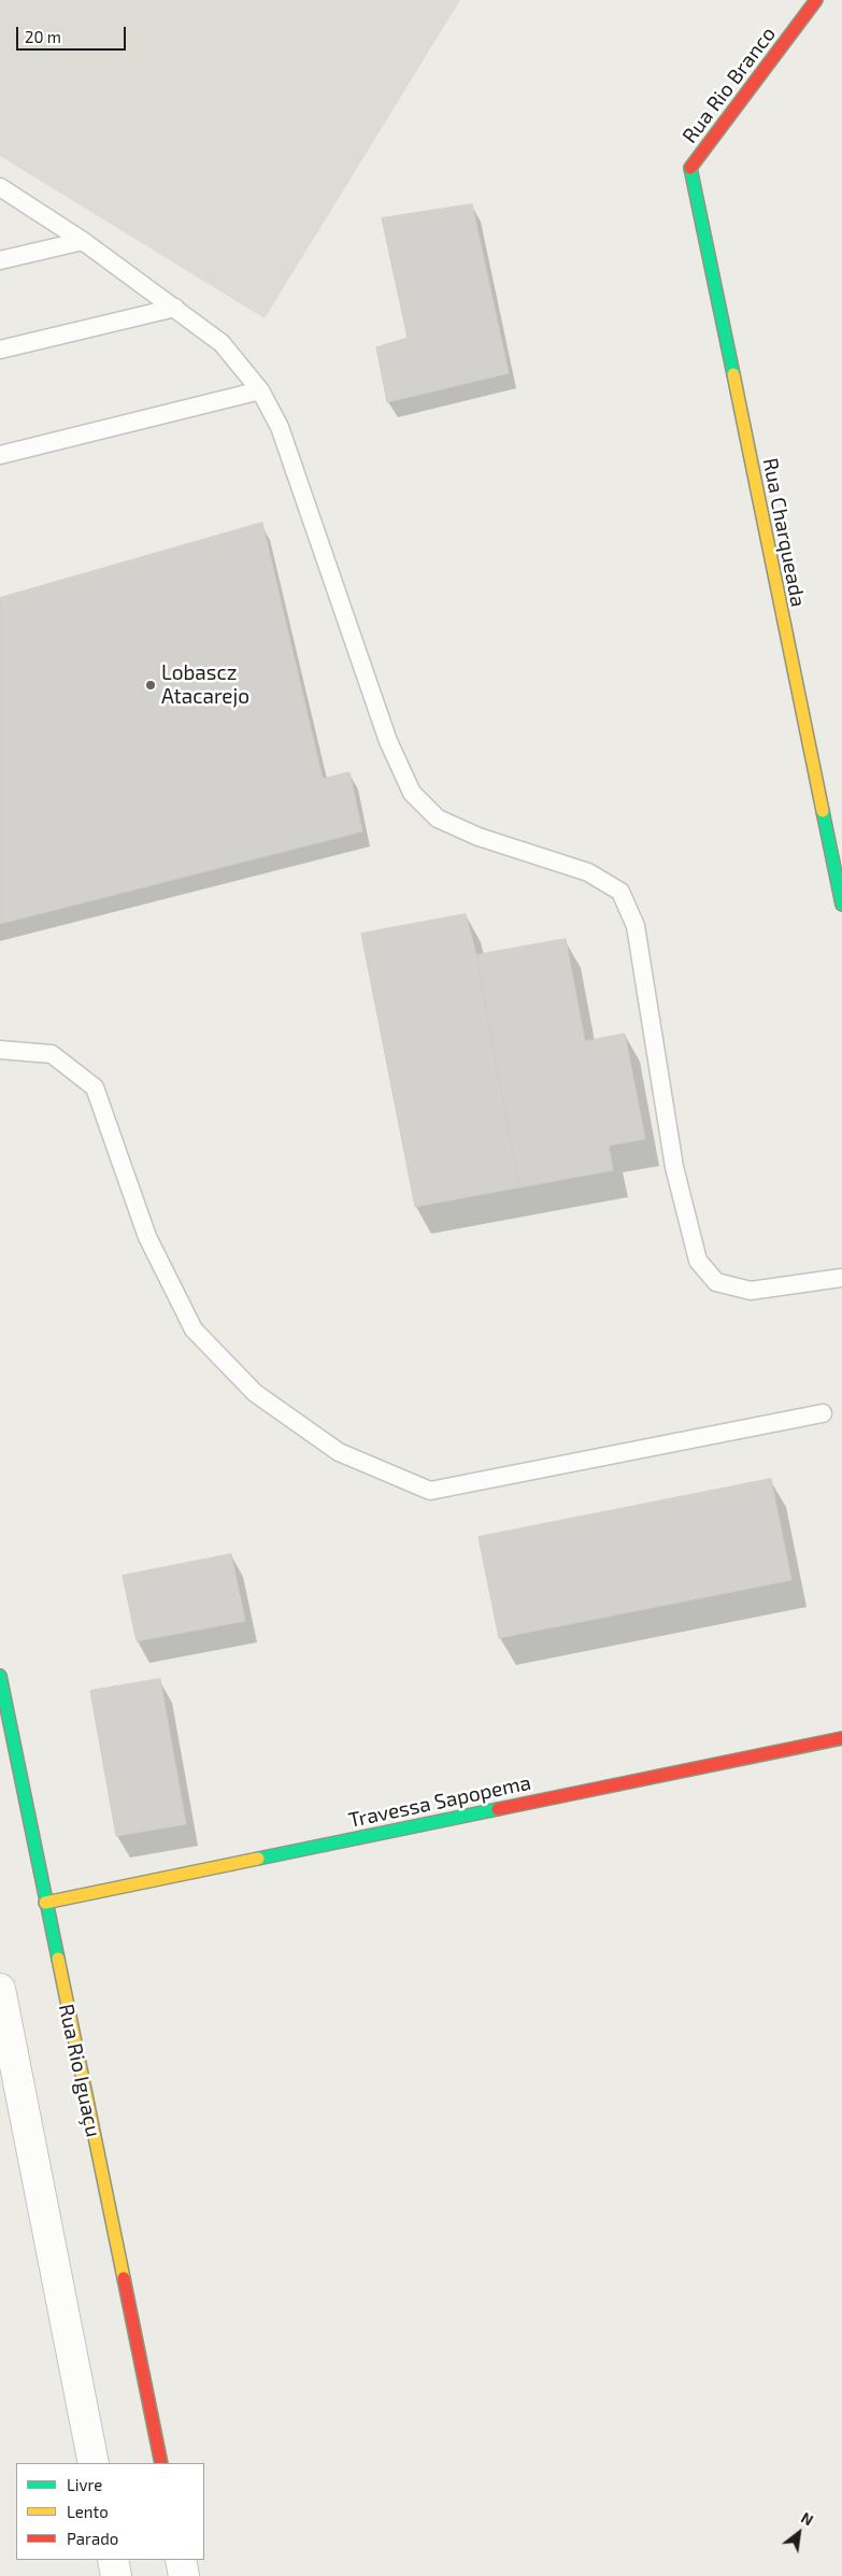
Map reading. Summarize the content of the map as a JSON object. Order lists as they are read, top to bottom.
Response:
{
  "streets": {
    "street": [
      "Rua Rio Branco",
      "Rua Charqueada",
      "Travessa Sapopema",
      "Rua Rio Iguaçu"
    ]
  },
  "crossings": [
    ["Rua Rio Branco", "Rua Charqueada"],
    ["Travessa Sapopema", "Rua Rio Iguaçu"]
  ],
  "places": ["Lobascz Atacarejo"],
  "legend": ["Livre", "Lento", "Parado"],
  "scale_bar": "20 m",
  "north": "top right"
}
